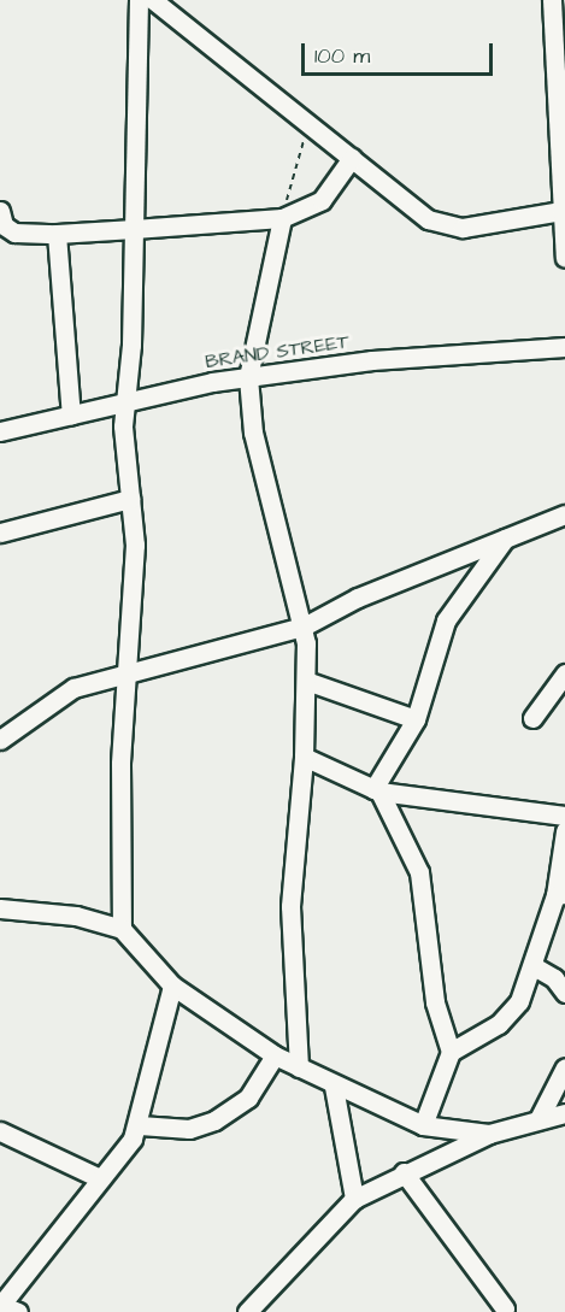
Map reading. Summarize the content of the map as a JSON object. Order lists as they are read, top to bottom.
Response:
{
  "streets": {
    "street": ["BRAND STREET"]
  },
  "scale_bar": "100 m"
}
